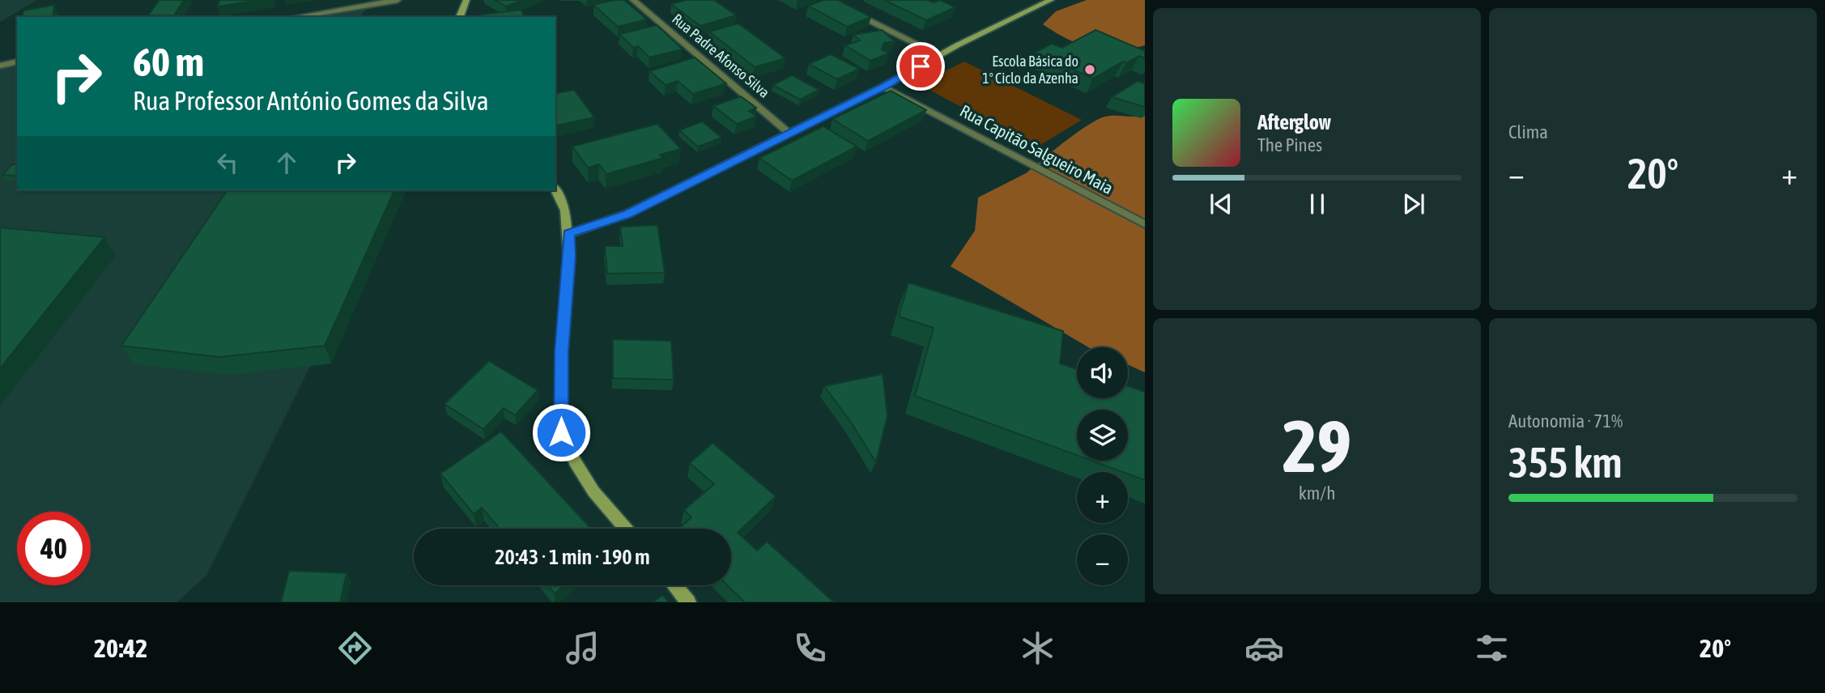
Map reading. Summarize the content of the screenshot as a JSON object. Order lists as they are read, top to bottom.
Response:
{
  "streets": {
    "street": ["Rua Padre Afonso Silva", "Rua Capitão Salgueiro Maia"]
  },
  "places": ["Escola Básica do 1º Ciclo da Azenha"],
  "page": {
    "tile": [
      "Clima",
      ["29", "km/h"],
      ["Autonomia · 71%", "355 km"]
    ],
    "turn": ["60 m", "Rua Professor António Gomes da Silva"],
    "song": ["Afterglow", "The Pines"],
    "heat": ["−", "20°", "+"],
    "map_buttons": ["+", "−"],
    "limit": "40",
    "trip": "20:43 · 1 min · 190 m",
    "tabs": ["20:42", "20°"]
  }
}
